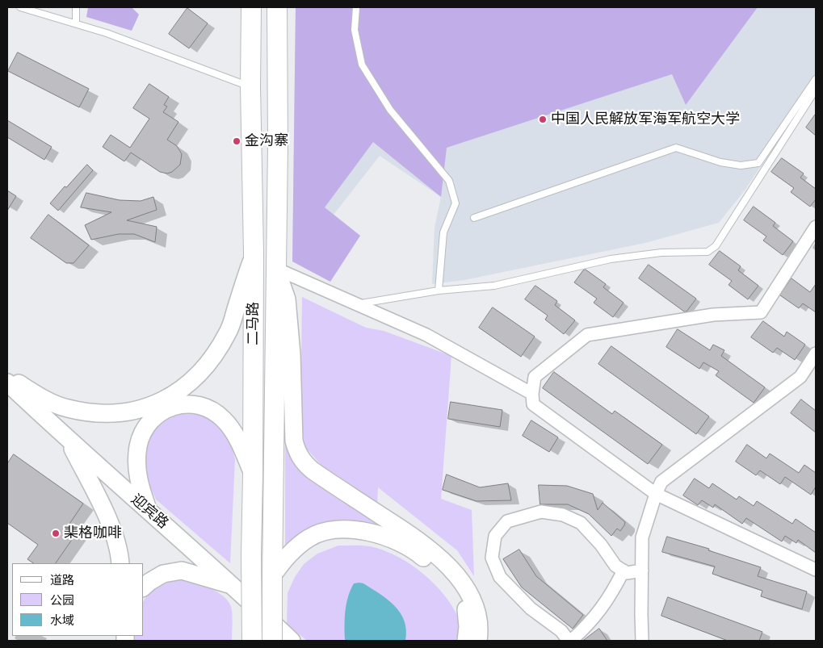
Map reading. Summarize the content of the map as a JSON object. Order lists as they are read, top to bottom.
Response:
{
  "streets": {
    "main road": ["二马路", "迎宾路"]
  },
  "places": ["中国人民解放军海军航空大学", "金沟寨", "棐格咖啡"],
  "legend": ["道路", "公园", "水域"]
}
